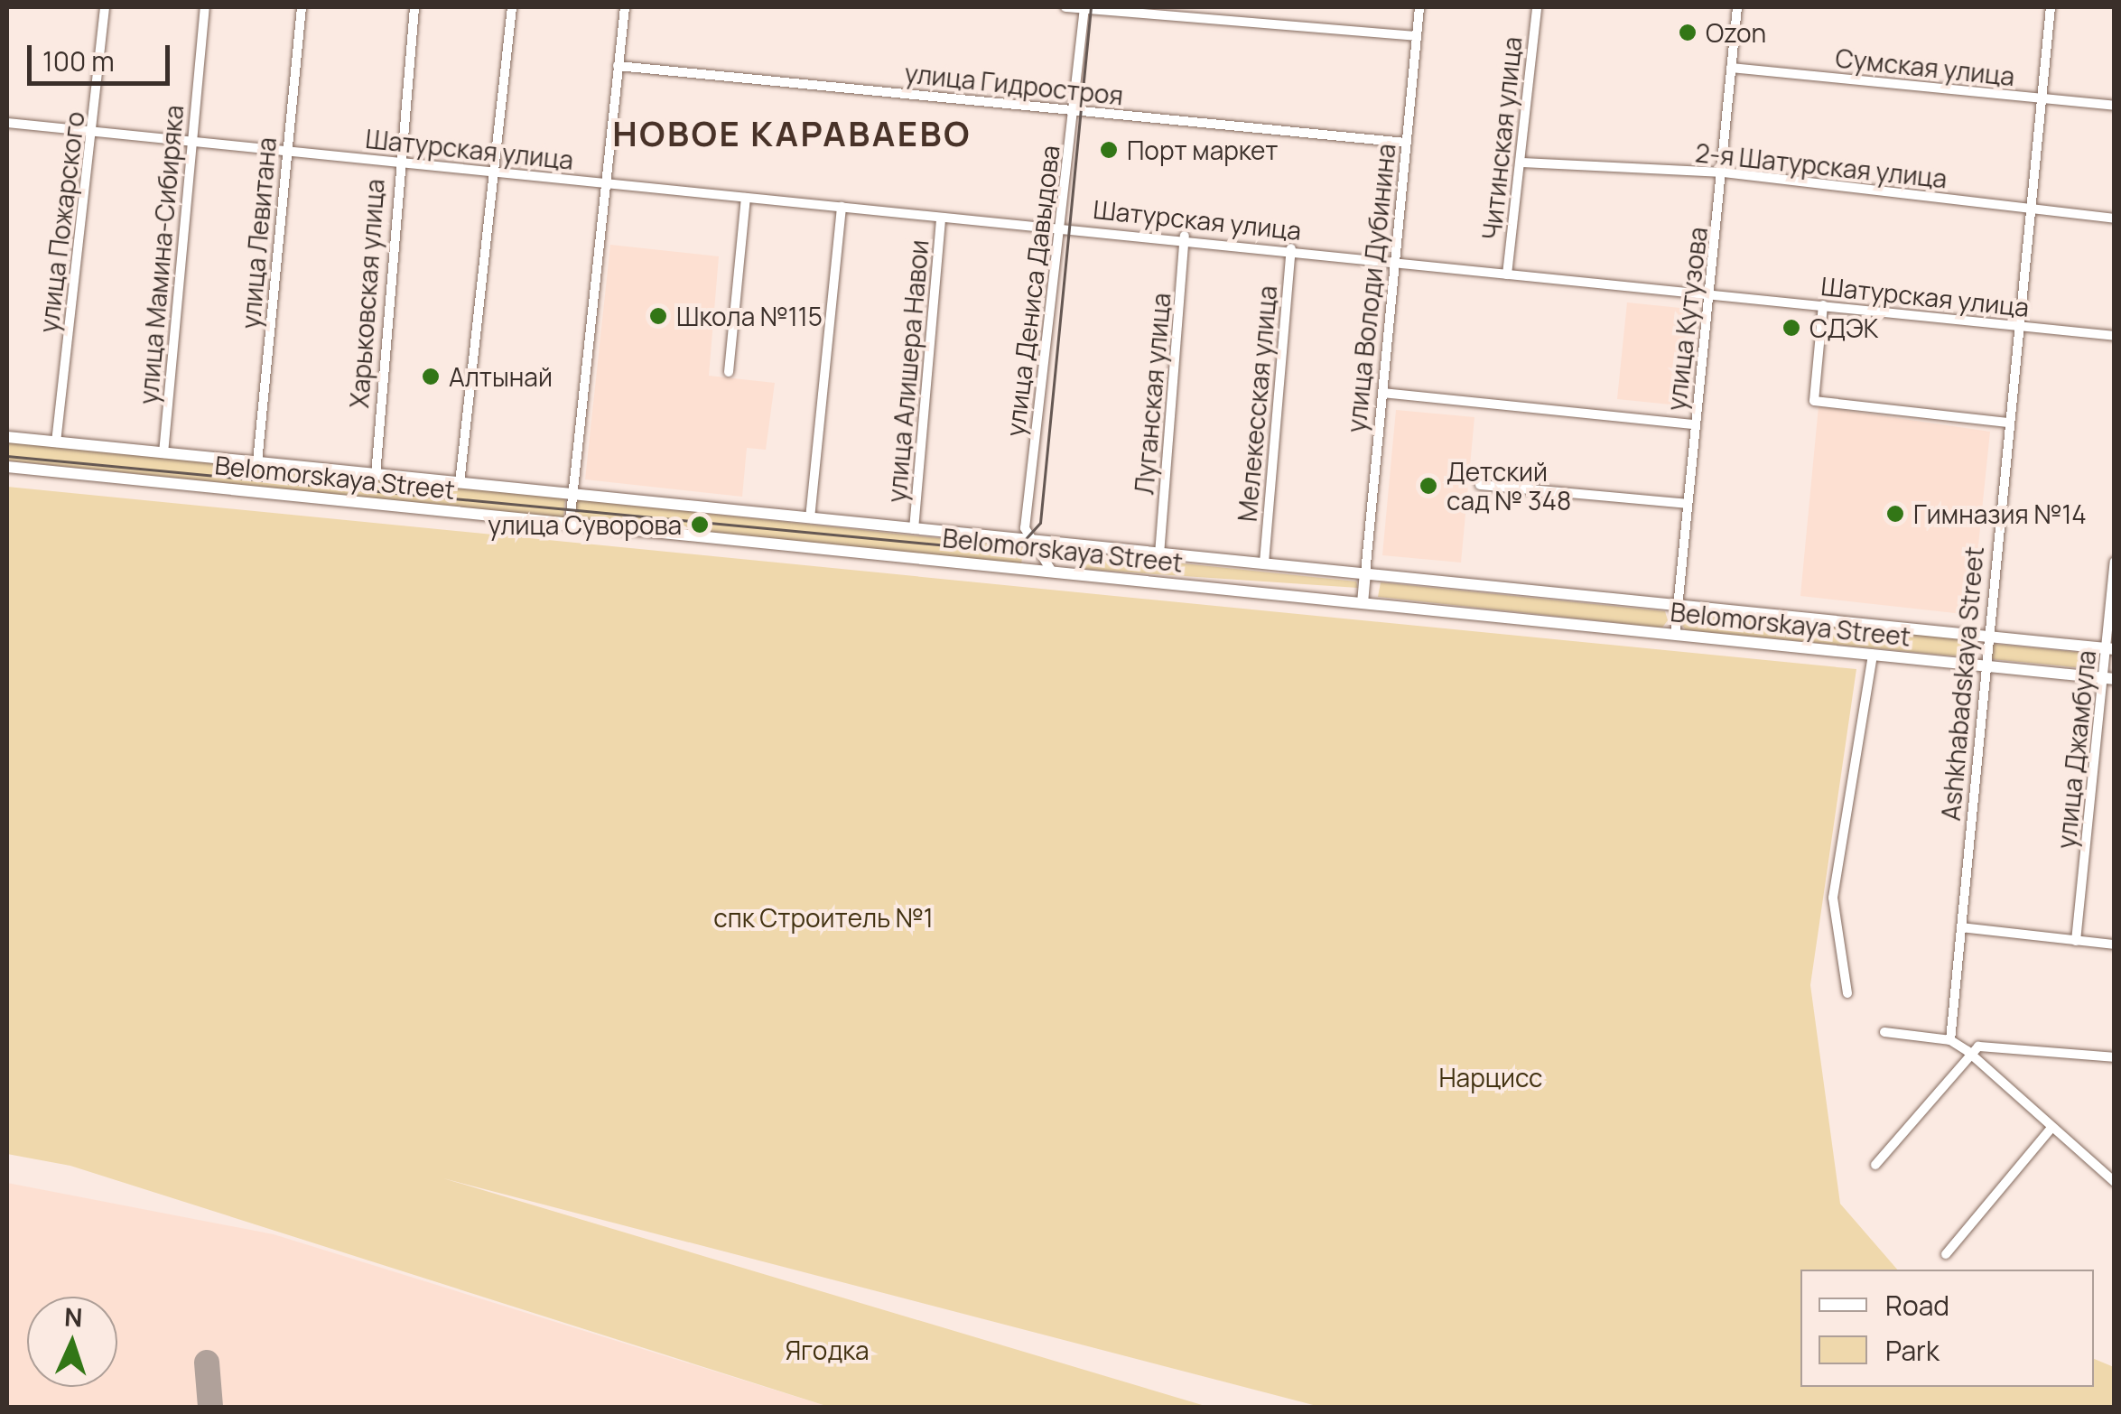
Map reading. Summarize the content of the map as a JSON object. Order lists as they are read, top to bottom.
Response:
{
  "streets": {
    "main road": ["Belomorskaya Street"],
    "street": [
      "Сумская улица",
      "улица Гидростроя",
      "Читинская улица",
      "Шатурская улица",
      "2-я Шатурская улица",
      "улица Пожарского",
      "улица Левитана",
      "улица Мамина-Сибиряка",
      "улица Володи Дубинина",
      "улица Дениса Давыдова",
      "Харьковская улица",
      "улица Кутузова",
      "улица Алишера Навои",
      "Луганская улица",
      "Мелекесская улица",
      "Ashkhabadskaya Street",
      "улица Джамбула"
    ]
  },
  "crossings": [
    ["Сумская улица", "улица Кутузова"],
    ["Сумская улица", "Ashkhabadskaya Street"],
    ["улица Гидростроя", "улица Володи Дубинина"],
    ["улица Гидростроя", "улица Дениса Давыдова"],
    ["Читинская улица", "Шатурская улица"],
    ["Читинская улица", "2-я Шатурская улица"],
    ["Шатурская улица", "улица Пожарского"],
    ["Шатурская улица", "улица Левитана"],
    ["Шатурская улица", "улица Мамина-Сибиряка"],
    ["Шатурская улица", "улица Володи Дубинина"],
    ["Шатурская улица", "улица Дениса Давыдова"],
    ["Шатурская улица", "Харьковская улица"],
    ["Шатурская улица", "улица Кутузова"],
    ["Шатурская улица", "улица Алишера Навои"],
    ["Шатурская улица", "Луганская улица"],
    ["Шатурская улица", "Мелекесская улица"],
    ["Шатурская улица", "Ashkhabadskaya Street"],
    ["2-я Шатурская улица", "улица Кутузова"],
    ["2-я Шатурская улица", "Ashkhabadskaya Street"],
    ["улица Пожарского", "Belomorskaya Street"],
    ["улица Левитана", "Belomorskaya Street"],
    ["улица Мамина-Сибиряка", "Belomorskaya Street"],
    ["улица Володи Дубинина", "Belomorskaya Street"],
    ["улица Дениса Давыдова", "Belomorskaya Street"],
    ["Харьковская улица", "Belomorskaya Street"],
    ["улица Кутузова", "Belomorskaya Street"],
    ["улица Алишера Навои", "Belomorskaya Street"],
    ["Луганская улица", "Belomorskaya Street"],
    ["Мелекесская улица", "Belomorskaya Street"],
    ["Belomorskaya Street", "Ashkhabadskaya Street"],
    ["Belomorskaya Street", "улица Джамбула"]
  ],
  "districts": ["НОВОЕ КАРАВАЕВО"],
  "parks": ["спк Строитель №1", "Нарцисс", "Ягодка"],
  "places": [
    "Ozon",
    "Порт маркет",
    "Школа №115",
    "СДЭК",
    "Алтынай",
    "Детский сад № 348",
    "Гимназия №14",
    "улица Суворова"
  ],
  "legend": ["Road", "Park"],
  "scale_bar": "100 m",
  "north": "top"
}
